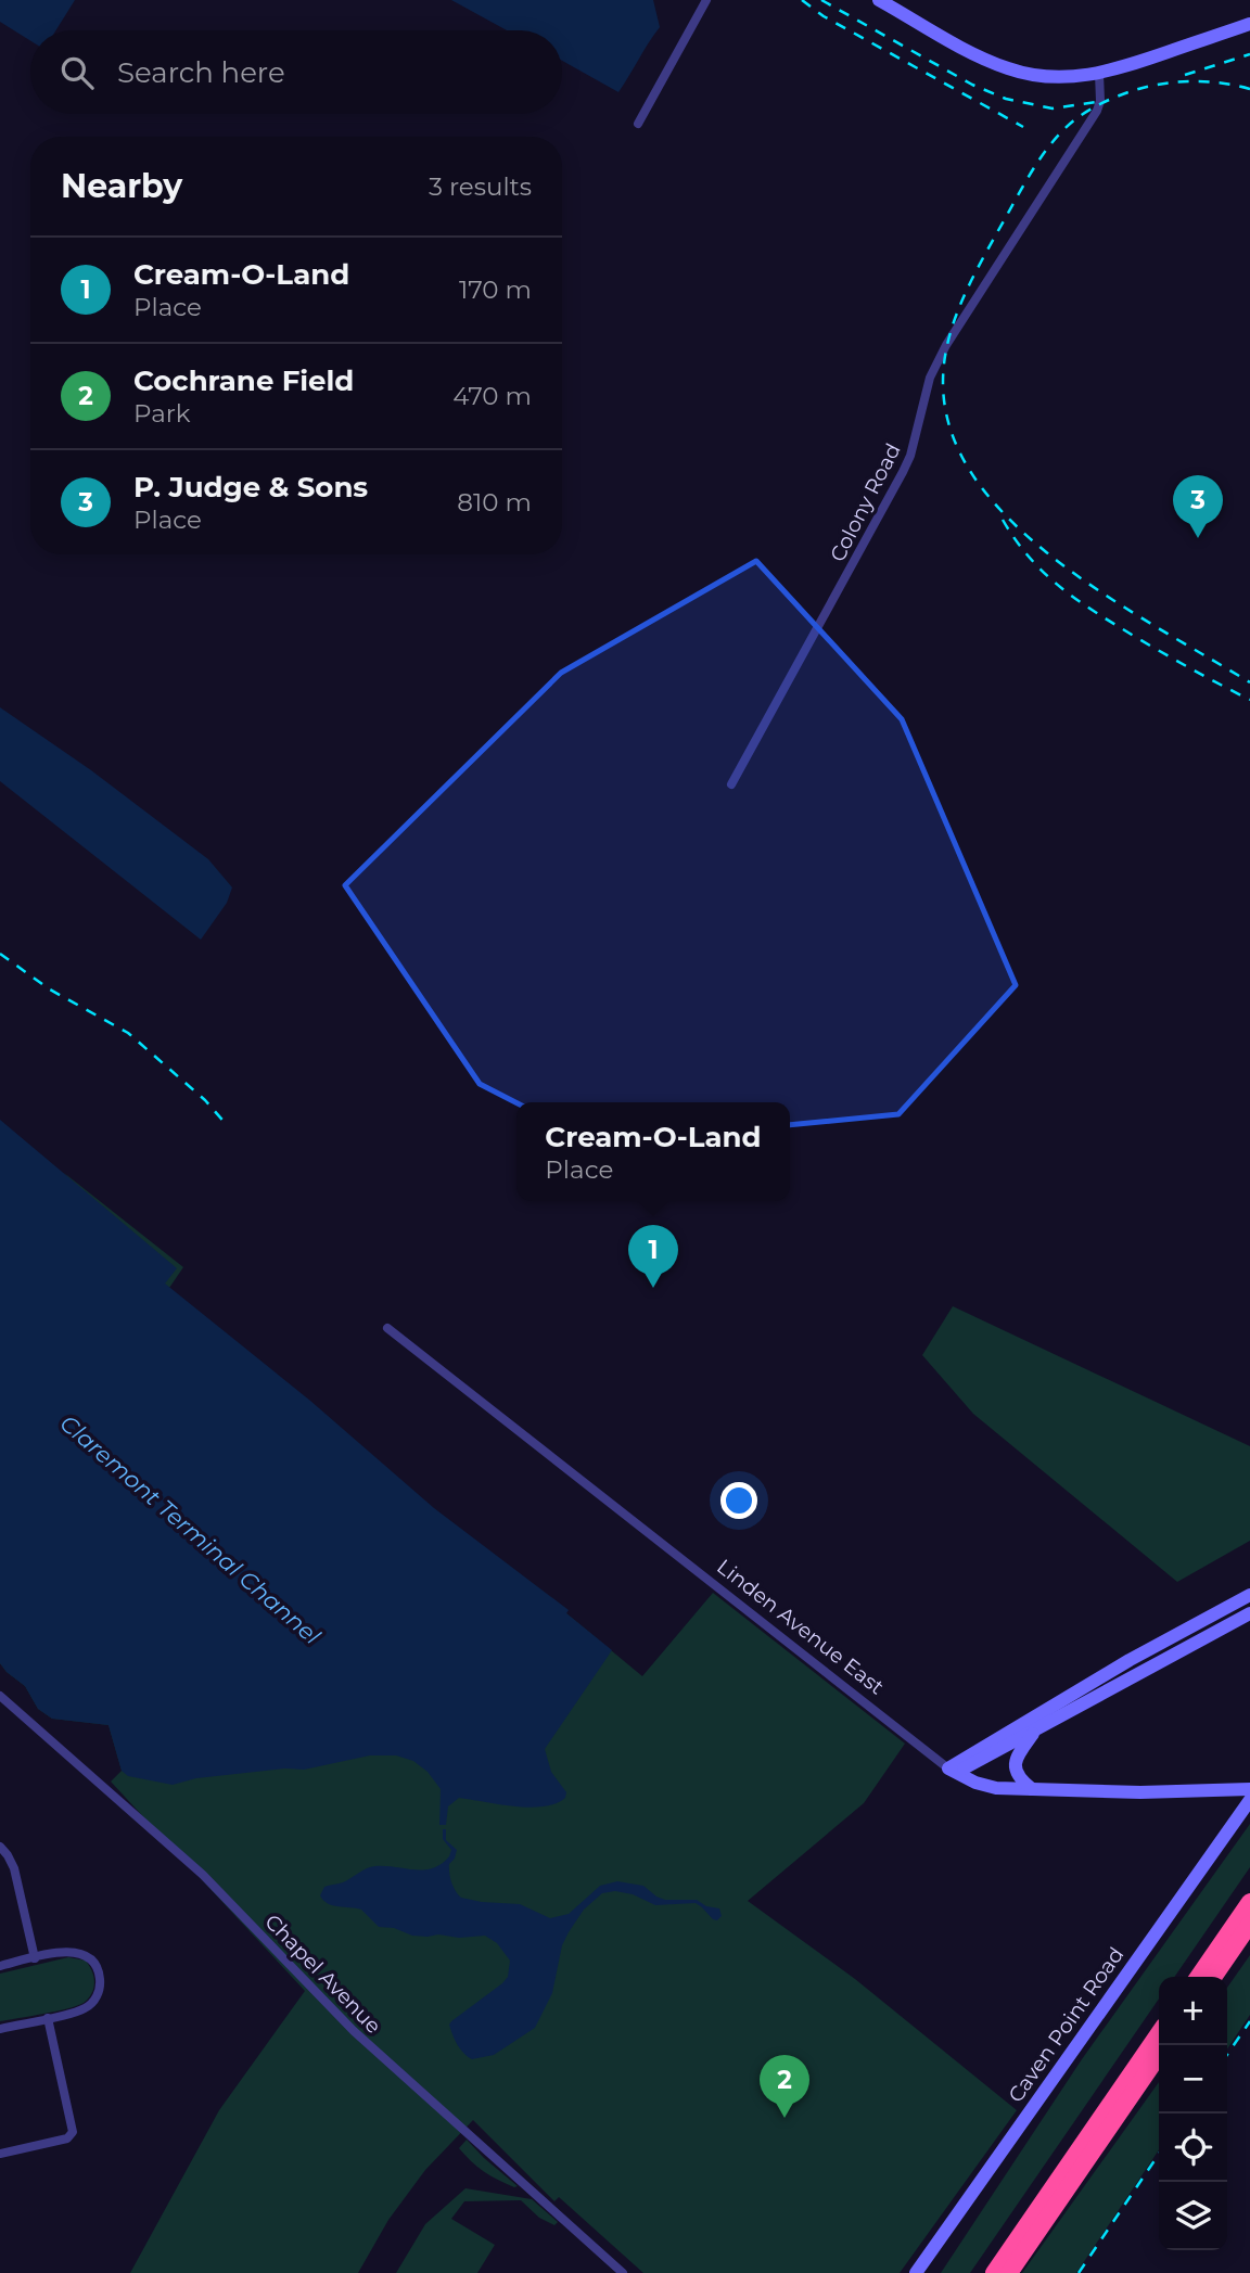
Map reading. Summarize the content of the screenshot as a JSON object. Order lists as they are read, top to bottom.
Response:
{
  "streets": {
    "street": [
      "Colony Road",
      "Linden Avenue East",
      "Chapel Avenue",
      "Caven Point Road"
    ]
  },
  "water": ["Claremont Terminal Channel"],
  "page": {
    "search": "Search here",
    "heading": ["Nearby", "3 results"],
    "list": [
      {
        "mark": "1",
        "name": "Cream-O-Land",
        "note": "Place",
        "value": "170 m"
      },
      {
        "mark": "2",
        "name": "Cochrane Field",
        "note": "Park",
        "value": "470 m"
      },
      {
        "mark": "3",
        "name": "P. Judge & Sons",
        "note": "Place",
        "value": "810 m"
      }
    ],
    "pins": ["3", "1", "2"],
    "popup": ["Cream-O-Land", "Place"],
    "map_buttons": ["+", "−"]
  }
}
